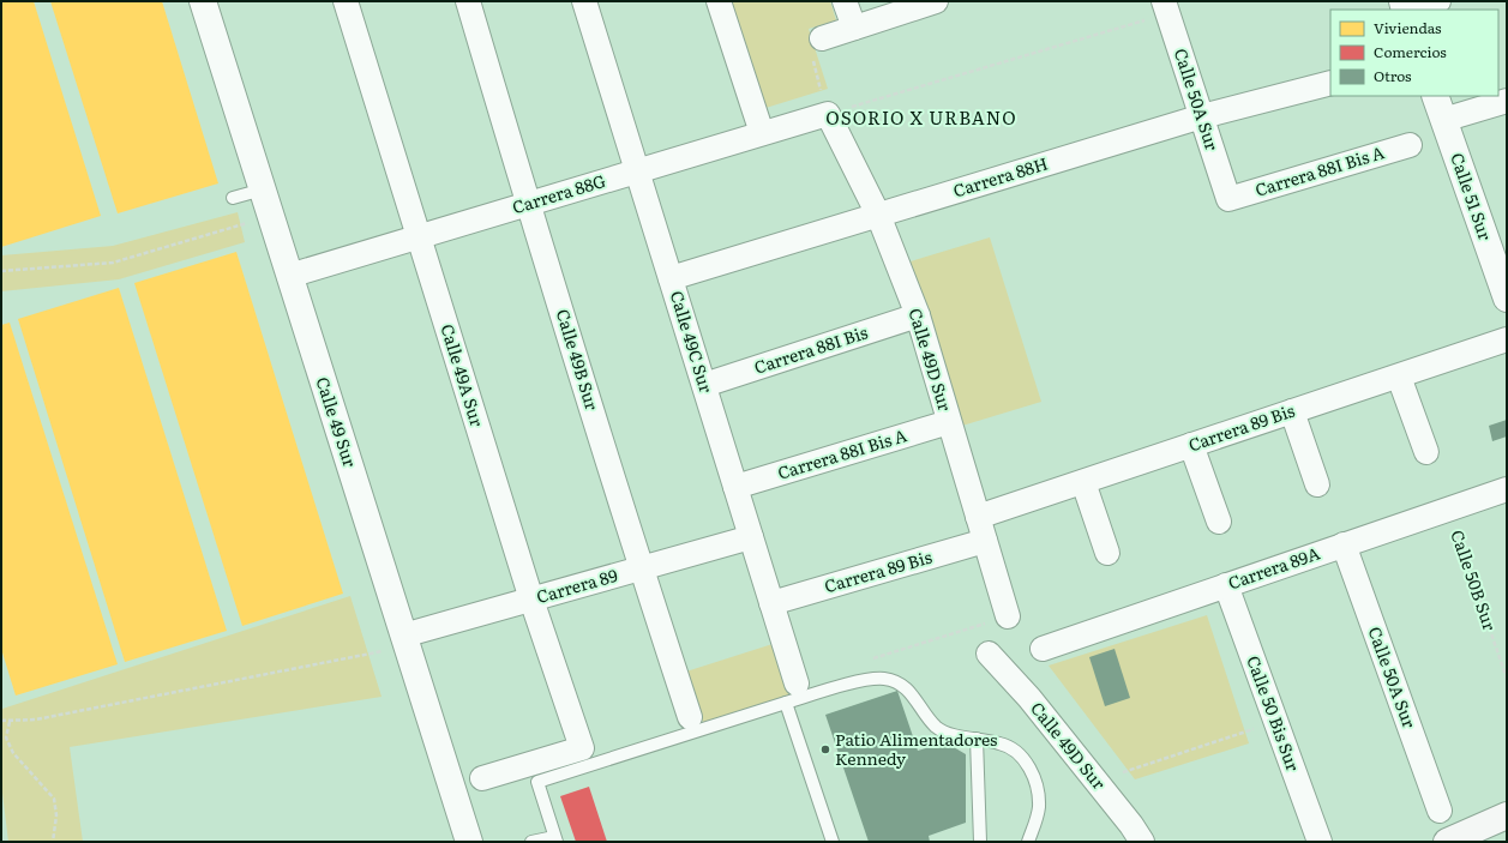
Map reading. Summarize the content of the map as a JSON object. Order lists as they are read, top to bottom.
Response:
{
  "streets": {
    "street": [
      "Calle 50A Sur",
      "Carrera 88I Bis A",
      "Carrera 88H",
      "Carrera 88G",
      "Calle 51 Sur",
      "Calle 49C Sur",
      "Carrera 88I Bis",
      "Calle 49B Sur",
      "Calle 49D Sur",
      "Calle 49A Sur",
      "Calle 49 Sur",
      "Carrera 89 Bis",
      "Carrera 89A",
      "Carrera 89",
      "Calle 50 Bis Sur"
    ],
    "path": ["Calle 50B Sur"]
  },
  "crossings": [
    ["Calle 50A Sur", "Carrera 88I Bis A"],
    ["Calle 50A Sur", "Carrera 88H"],
    ["Calle 50A Sur", "Carrera 89A"],
    ["Carrera 88I Bis A", "Calle 49C Sur"],
    ["Carrera 88I Bis A", "Calle 49D Sur"],
    ["Carrera 88H", "Calle 49C Sur"],
    ["Carrera 88H", "Calle 49D Sur"],
    ["Carrera 88G", "Calle 49C Sur"],
    ["Carrera 88G", "Calle 49B Sur"],
    ["Carrera 88G", "Calle 49D Sur"],
    ["Carrera 88G", "Calle 49A Sur"],
    ["Carrera 88G", "Calle 49 Sur"],
    ["Calle 49C Sur", "Carrera 88I Bis"],
    ["Calle 49C Sur", "Carrera 89 Bis"],
    ["Calle 49C Sur", "Carrera 89"],
    ["Carrera 88I Bis", "Calle 49D Sur"],
    ["Calle 49B Sur", "Carrera 89"],
    ["Calle 49D Sur", "Carrera 89 Bis"],
    ["Calle 49A Sur", "Carrera 89"],
    ["Calle 49 Sur", "Carrera 89"],
    ["Carrera 89A", "Calle 50B Sur"],
    ["Carrera 89A", "Calle 50 Bis Sur"]
  ],
  "districts": ["OSORIO X URBANO"],
  "places": ["Patio Alimentadores Kennedy"],
  "legend": ["Viviendas", "Comercios", "Otros"]
}
